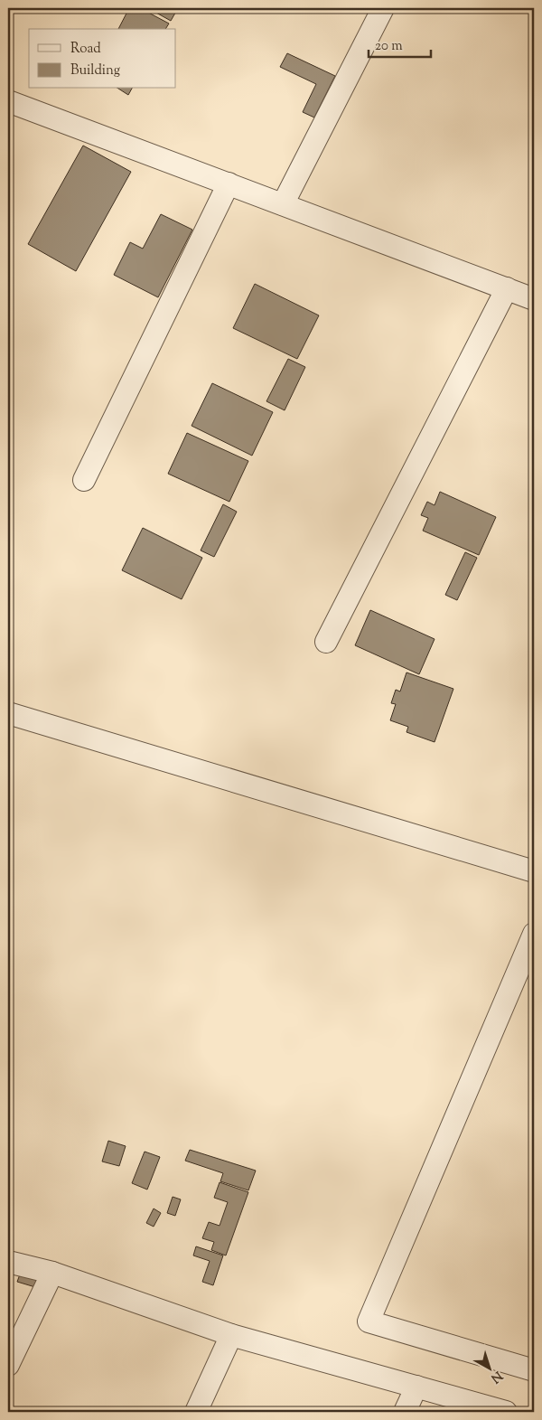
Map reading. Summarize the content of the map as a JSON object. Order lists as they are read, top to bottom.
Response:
{
  "legend": ["Road", "Building"],
  "scale_bar": "20 m",
  "north": "bottom right"
}
